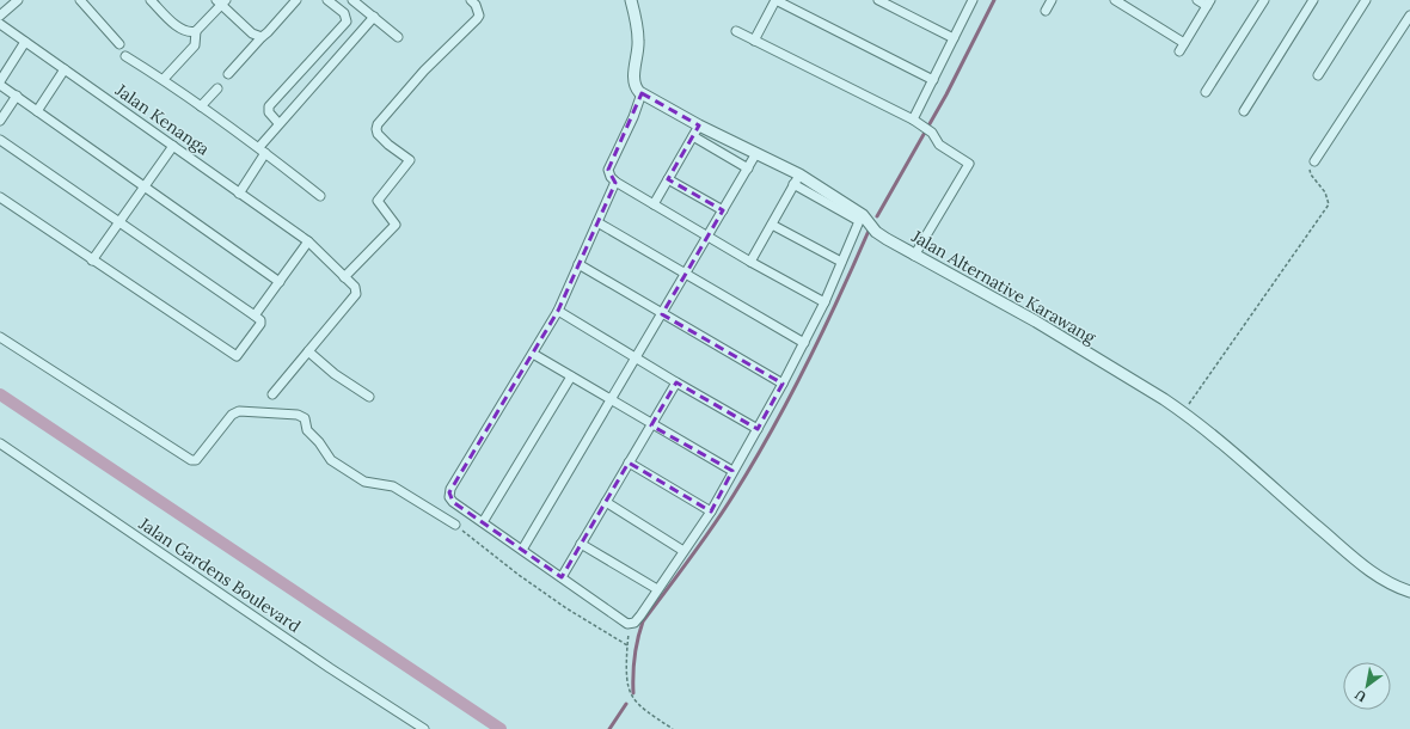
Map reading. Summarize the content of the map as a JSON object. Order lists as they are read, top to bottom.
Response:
{
  "streets": {
    "street": ["Jalan Kenanga", "Jalan Alternative Karawang", "Jalan Gardens Boulevard"]
  },
  "north": "bottom left"
}
